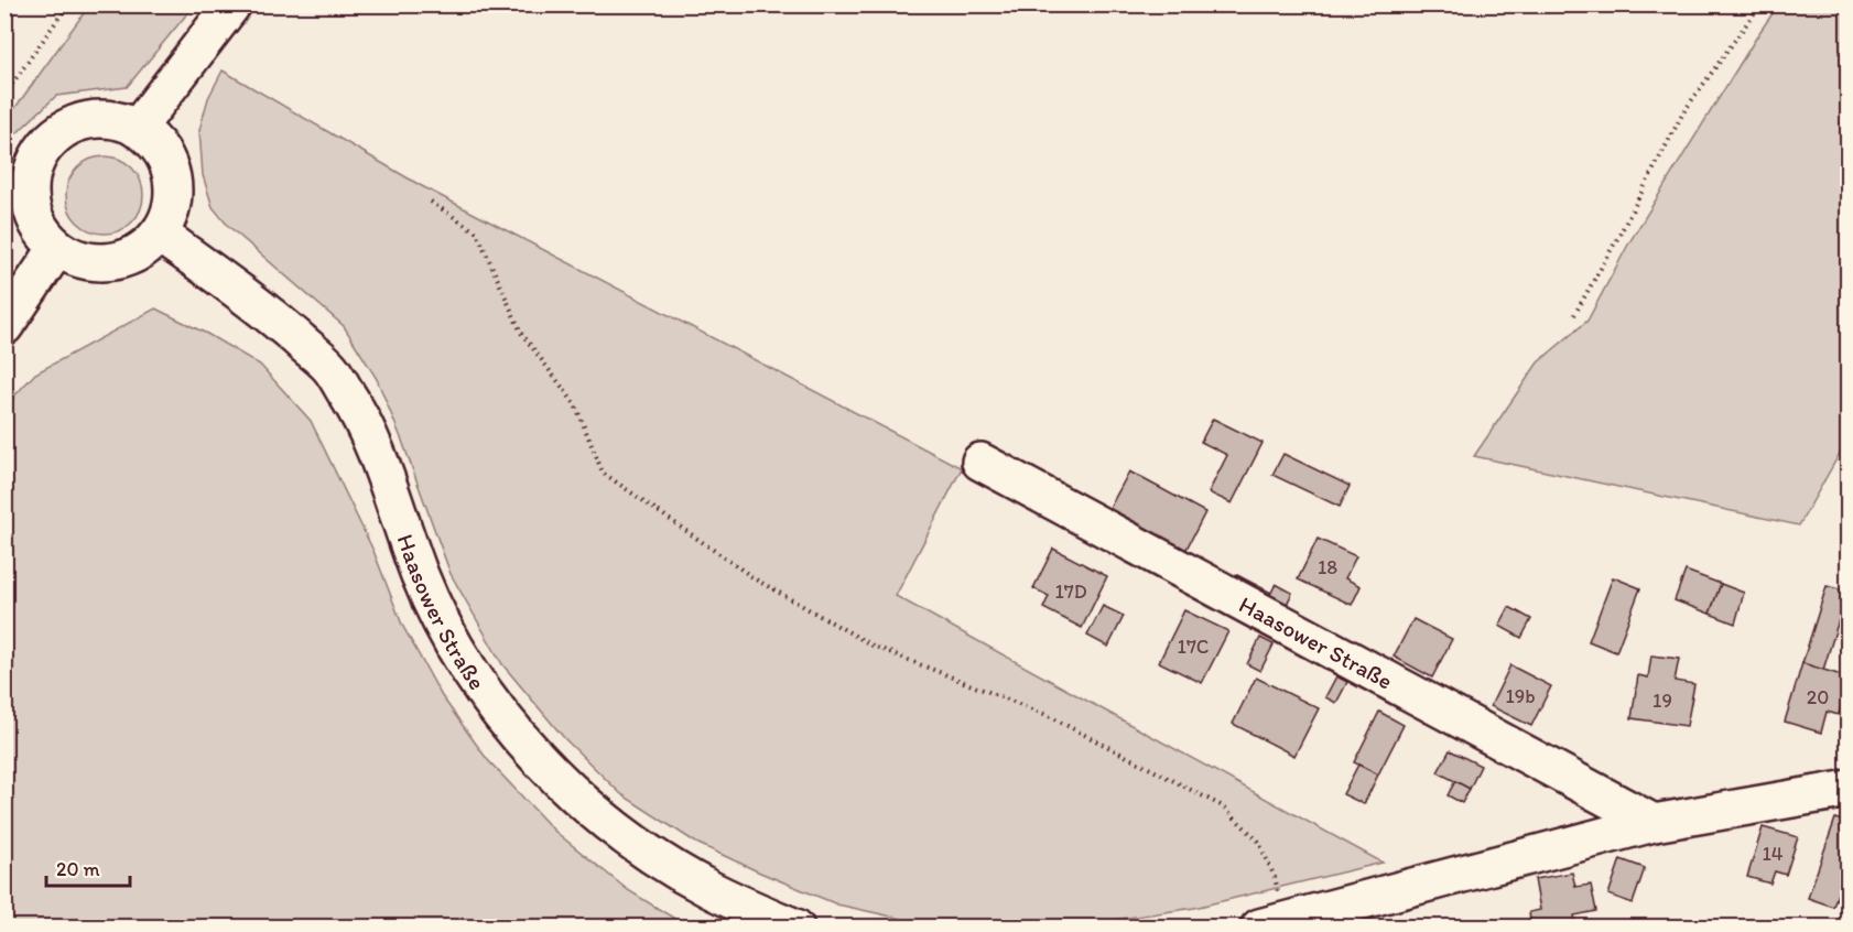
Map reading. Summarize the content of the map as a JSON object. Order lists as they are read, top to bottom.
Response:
{
  "streets": {
    "main road": ["Haasower Straße"]
  },
  "house_numbers": [
    "18",
    "17D",
    "17C",
    "19b",
    "20",
    "19",
    "14"
  ],
  "scale_bar": "20 m"
}
